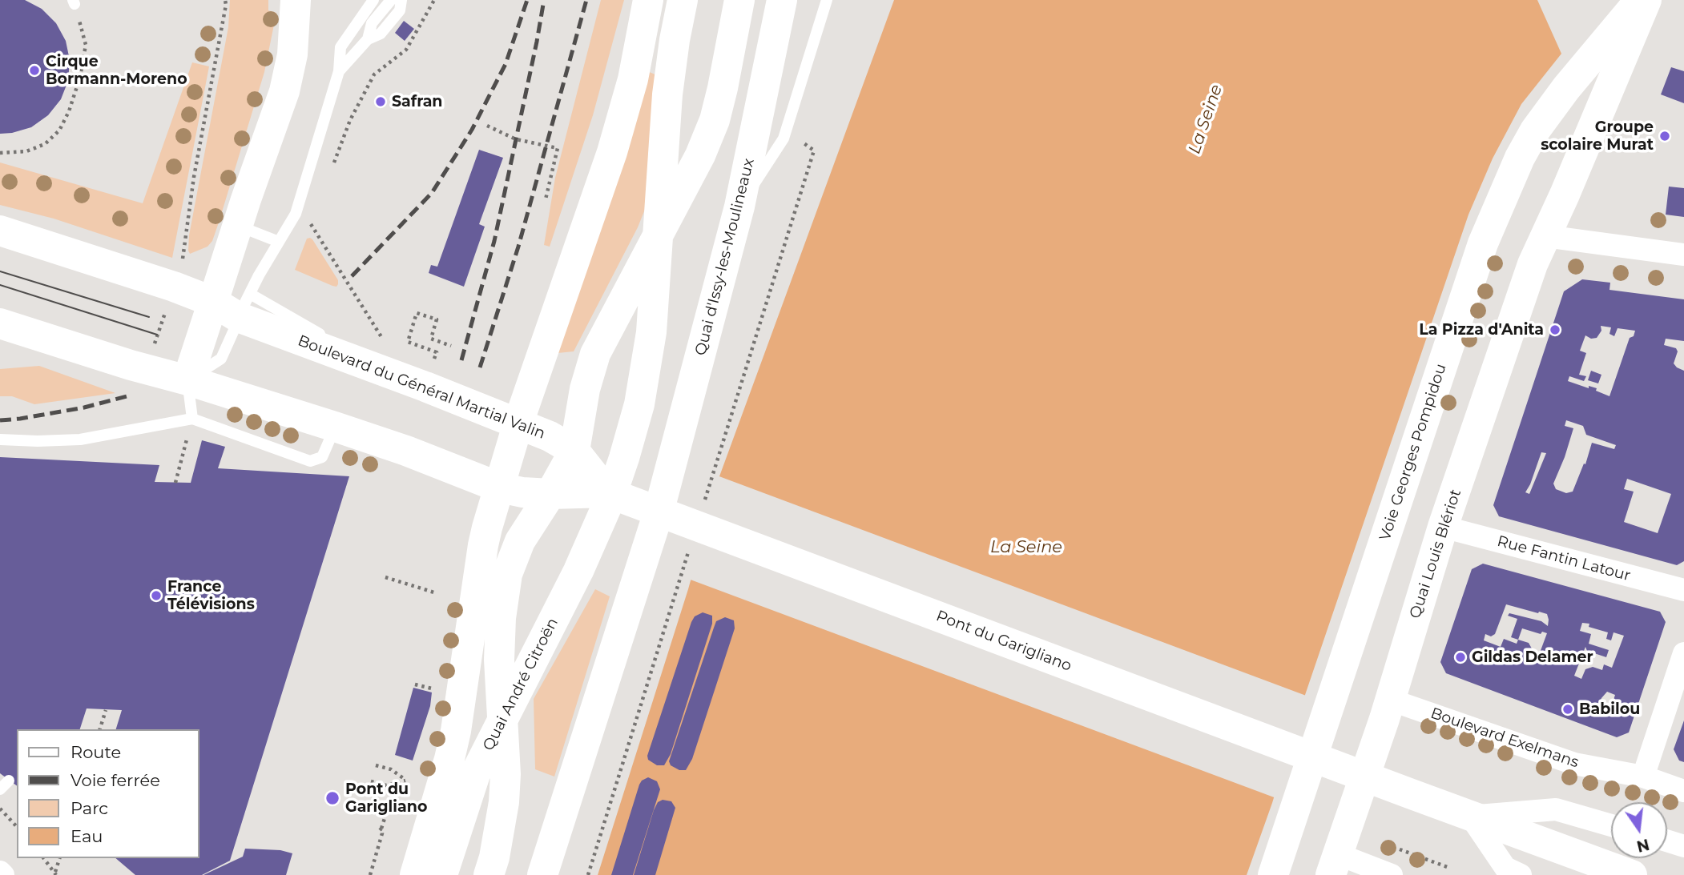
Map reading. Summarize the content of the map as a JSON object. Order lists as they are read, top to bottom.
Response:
{
  "streets": {
    "main road": [
      "Quai d'Issy-les-Moulineaux",
      "Boulevard du Général Martial Valin",
      "Voie Georges Pompidou",
      "Quai Louis Blériot",
      "Pont du Garigliano",
      "Quai André Citroën"
    ],
    "street": ["Rue Fantin Latour", "Boulevard Exelmans"]
  },
  "crossings": [
    ["Boulevard du Général Martial Valin", "Pont du Garigliano"],
    ["Boulevard du Général Martial Valin", "Quai André Citroën"],
    ["Quai Louis Blériot", "Rue Fantin Latour"],
    ["Quai Louis Blériot", "Boulevard Exelmans"],
    ["Pont du Garigliano", "Quai André Citroën"]
  ],
  "water": ["La Seine"],
  "places": [
    "Cirque Bormann-Moreno",
    "Safran",
    "Groupe scolaire Murat",
    "La Pizza d'Anita",
    "France Télévisions",
    "Gildas Delamer",
    "Babilou",
    "Pont du Garigliano"
  ],
  "legend": [
    "Route",
    "Voie ferrée",
    "Parc",
    "Eau"
  ],
  "north": "bottom"
}
